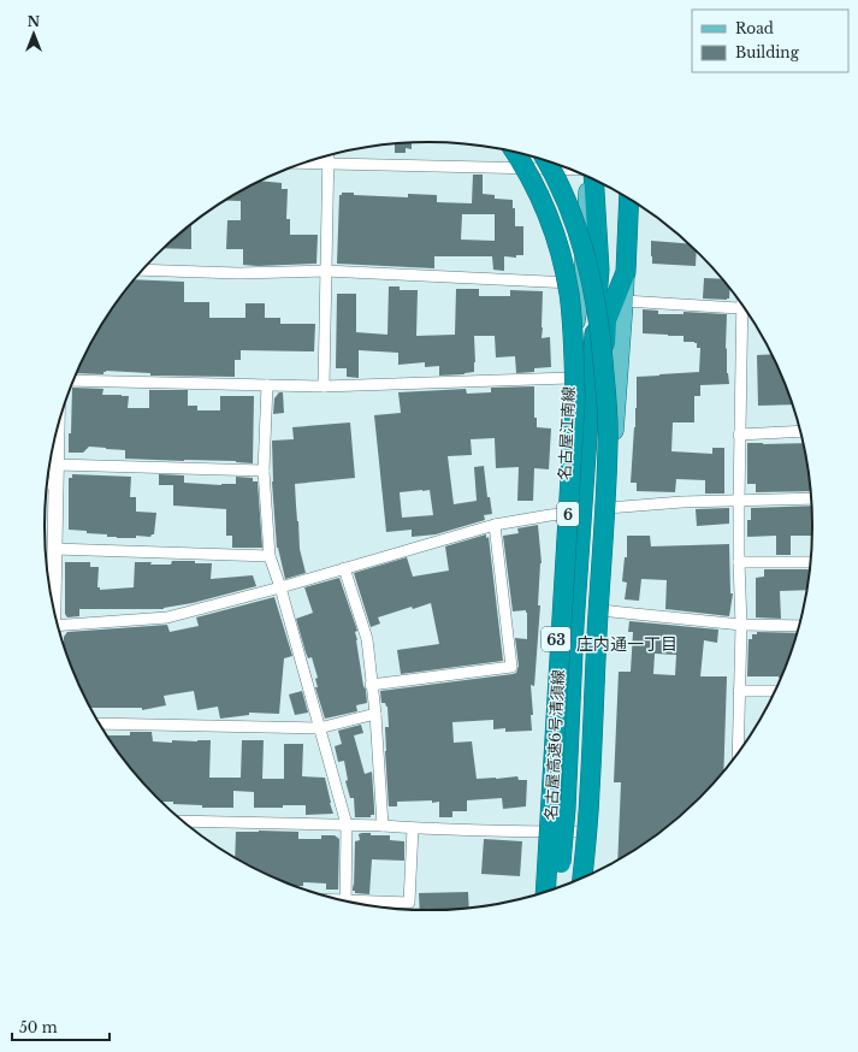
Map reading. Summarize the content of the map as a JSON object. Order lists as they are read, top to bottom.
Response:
{
  "streets": {
    "highway": ["6", "名古屋高速6号清須線"],
    "main road": ["名古屋江南線", "63"]
  },
  "districts": ["庄内通一丁目"],
  "legend": ["Road", "Building"],
  "scale_bar": "50 m",
  "north": "top"
}
